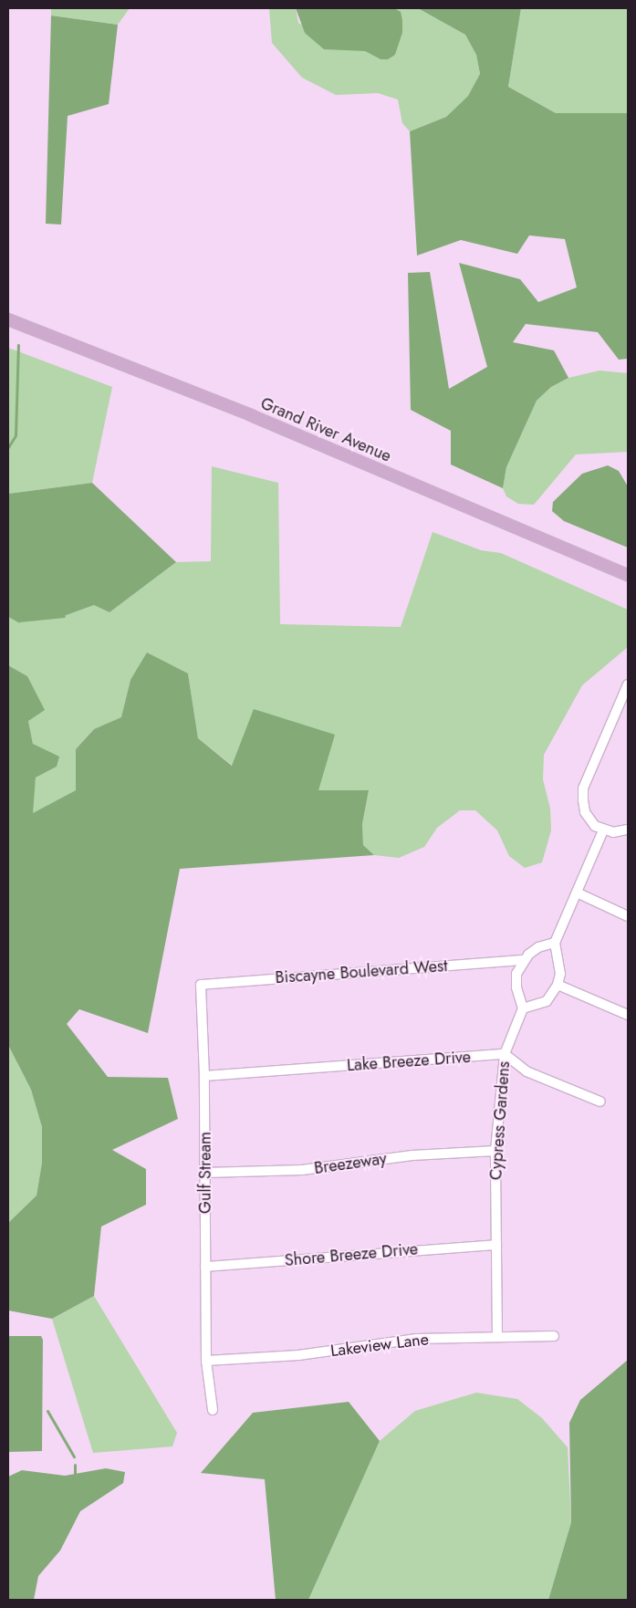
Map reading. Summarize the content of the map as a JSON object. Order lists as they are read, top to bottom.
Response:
{
  "streets": {
    "main road": ["Grand River Avenue"],
    "street": [
      "Biscayne Boulevard West",
      "Lake Breeze Drive",
      "Cypress Gardens",
      "Breezeway",
      "Gulf Stream",
      "Shore Breeze Drive",
      "Lakeview Lane"
    ]
  },
  "crossings": [
    ["Biscayne Boulevard West", "Gulf Stream"],
    ["Lake Breeze Drive", "Cypress Gardens"],
    ["Lake Breeze Drive", "Gulf Stream"],
    ["Cypress Gardens", "Breezeway"],
    ["Cypress Gardens", "Shore Breeze Drive"],
    ["Cypress Gardens", "Lakeview Lane"],
    ["Breezeway", "Gulf Stream"],
    ["Gulf Stream", "Shore Breeze Drive"],
    ["Gulf Stream", "Lakeview Lane"]
  ]
}
